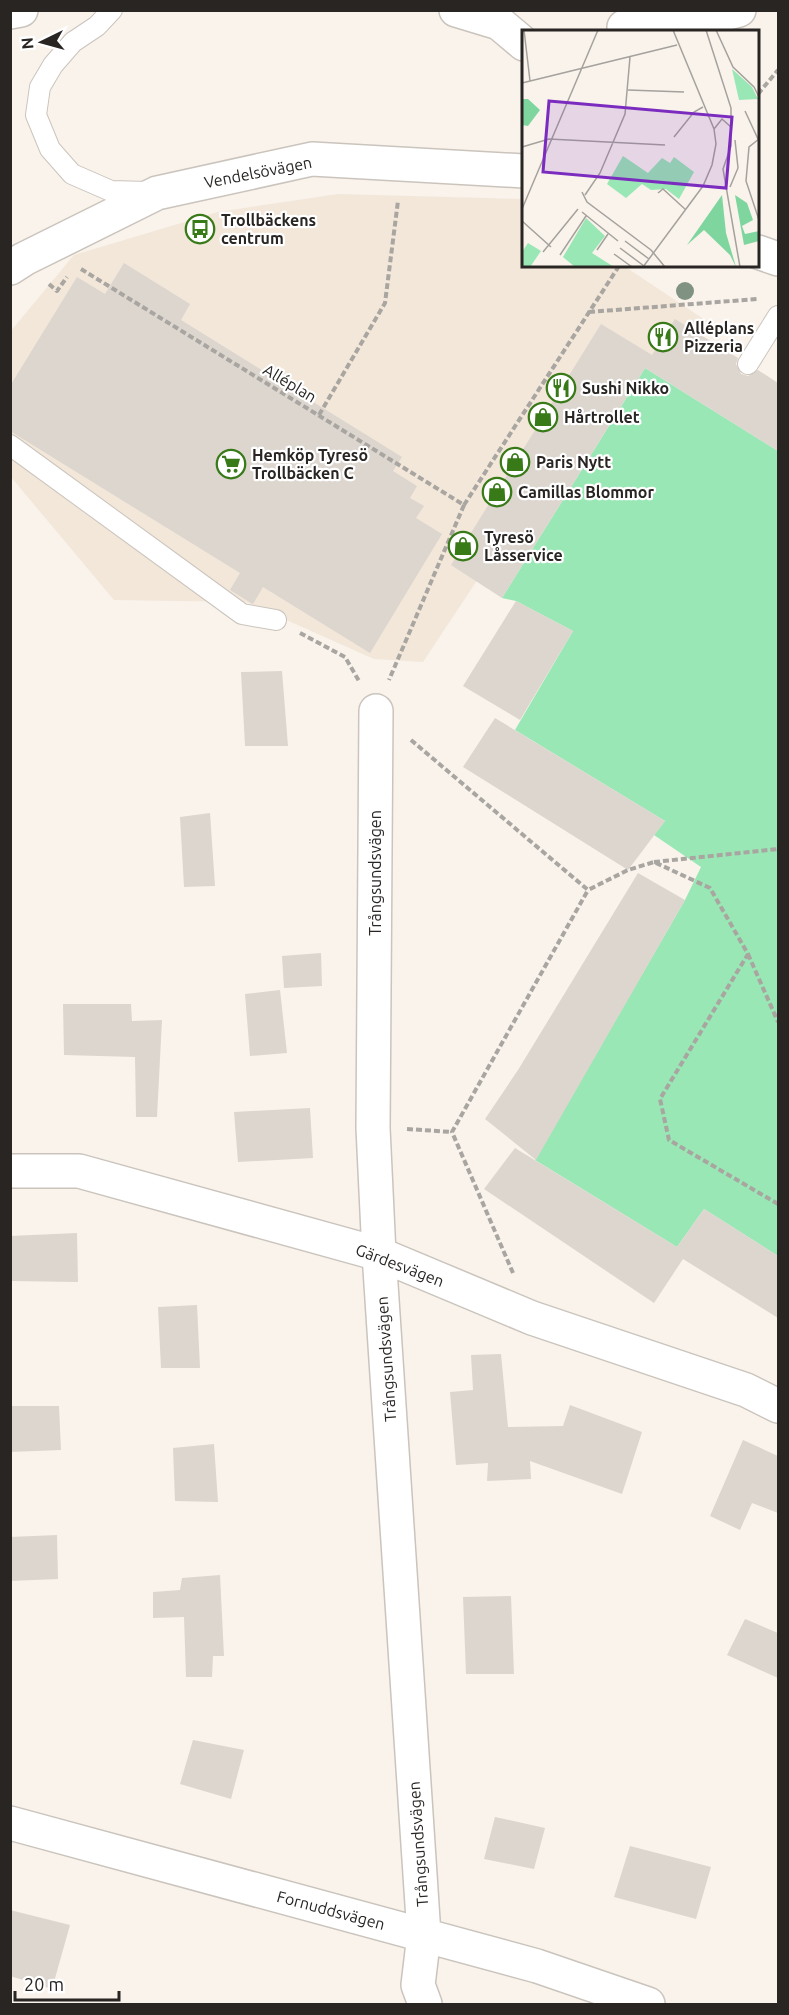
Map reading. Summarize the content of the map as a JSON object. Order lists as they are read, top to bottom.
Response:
{
  "streets": {
    "street": [
      "Vendelsövägen",
      "Trångsundsvägen",
      "Gärdesvägen",
      "Fornuddsvägen"
    ],
    "path": ["Alléplan"]
  },
  "crossings": [
    ["Trångsundsvägen", "Gärdesvägen"],
    ["Trångsundsvägen", "Fornuddsvägen"]
  ],
  "places": {
    "bus stop": ["Trollbäckens centrum"],
    "restaurant": ["Alléplans Pizzeria", "Sushi Nikko"],
    "shop": [
      "Hårtrollet",
      "Paris Nytt",
      "Camillas Blommor",
      "Tyresö Låsservice"
    ],
    "supermarket": ["Hemköp Tyresö Trollbäcken C"]
  },
  "scale_bar": "20 m",
  "north": "left"
}
